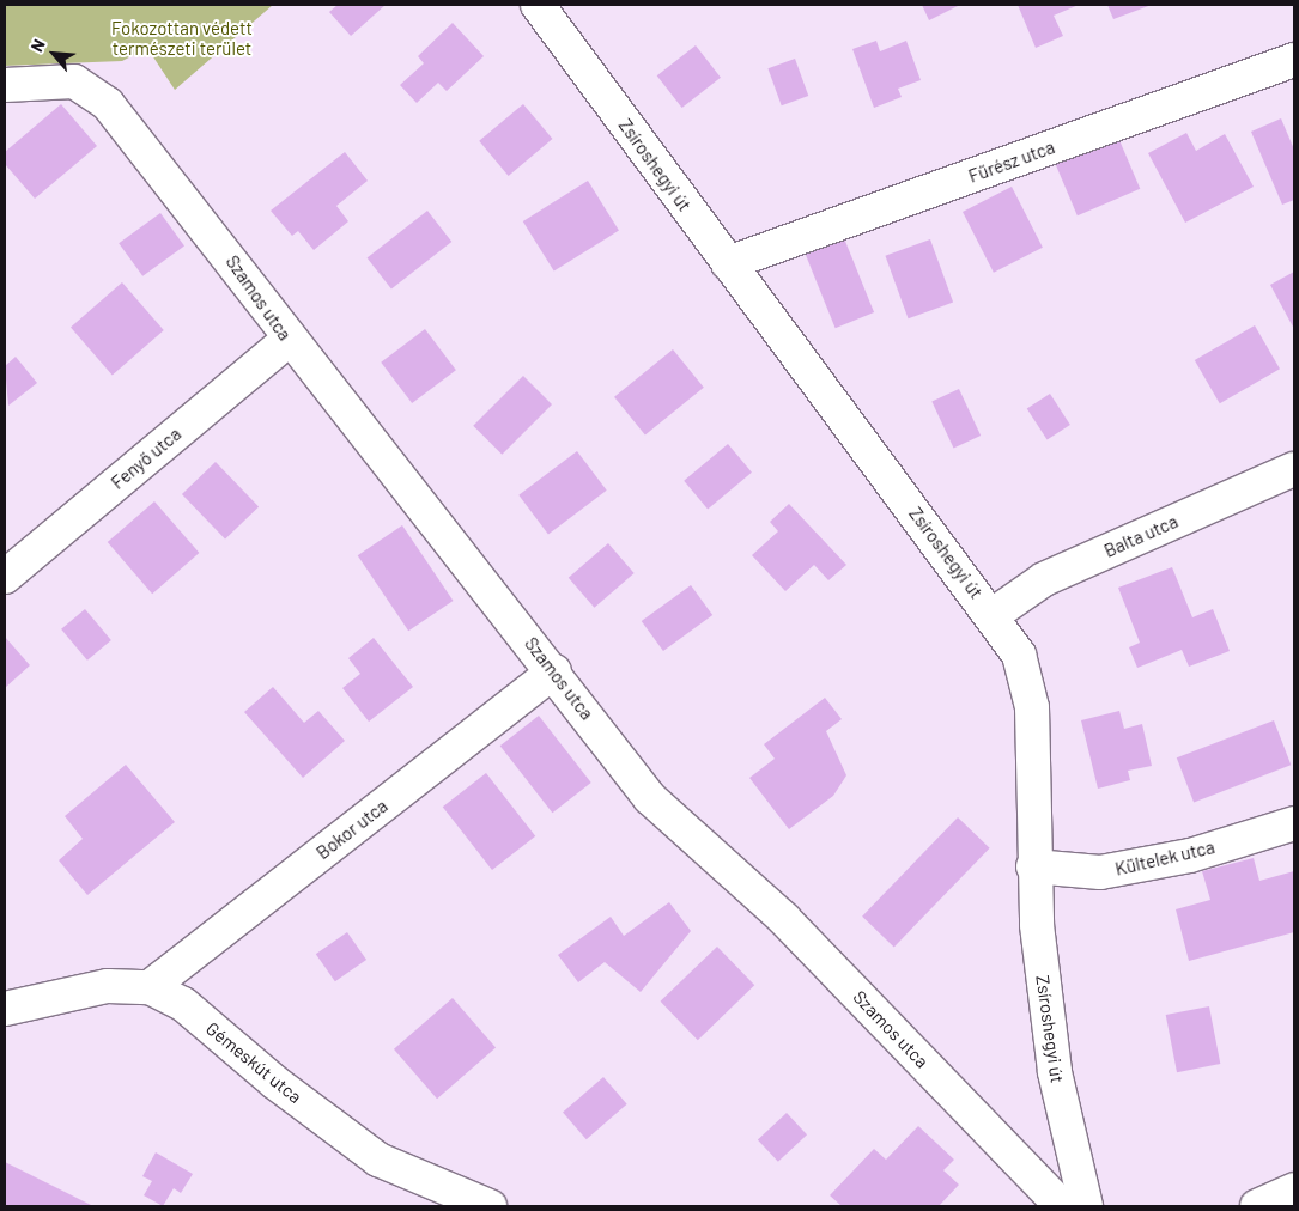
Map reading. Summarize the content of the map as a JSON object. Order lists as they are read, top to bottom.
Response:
{
  "streets": {
    "street": [
      "Fűrész utca",
      "Zsíroshegyi út",
      "Szamos utca",
      "Fenyő utca",
      "Balta utca",
      "Bokor utca",
      "Kültelek utca",
      "Gémeskút utca"
    ]
  },
  "crossings": [
    ["Fűrész utca", "Zsíroshegyi út"],
    ["Zsíroshegyi út", "Balta utca"],
    ["Zsíroshegyi út", "Kültelek utca"],
    ["Szamos utca", "Fenyő utca"],
    ["Szamos utca", "Bokor utca"],
    ["Bokor utca", "Gémeskút utca"]
  ],
  "parks": ["Fokozottan védett természeti terület"],
  "north": "top left"
}
